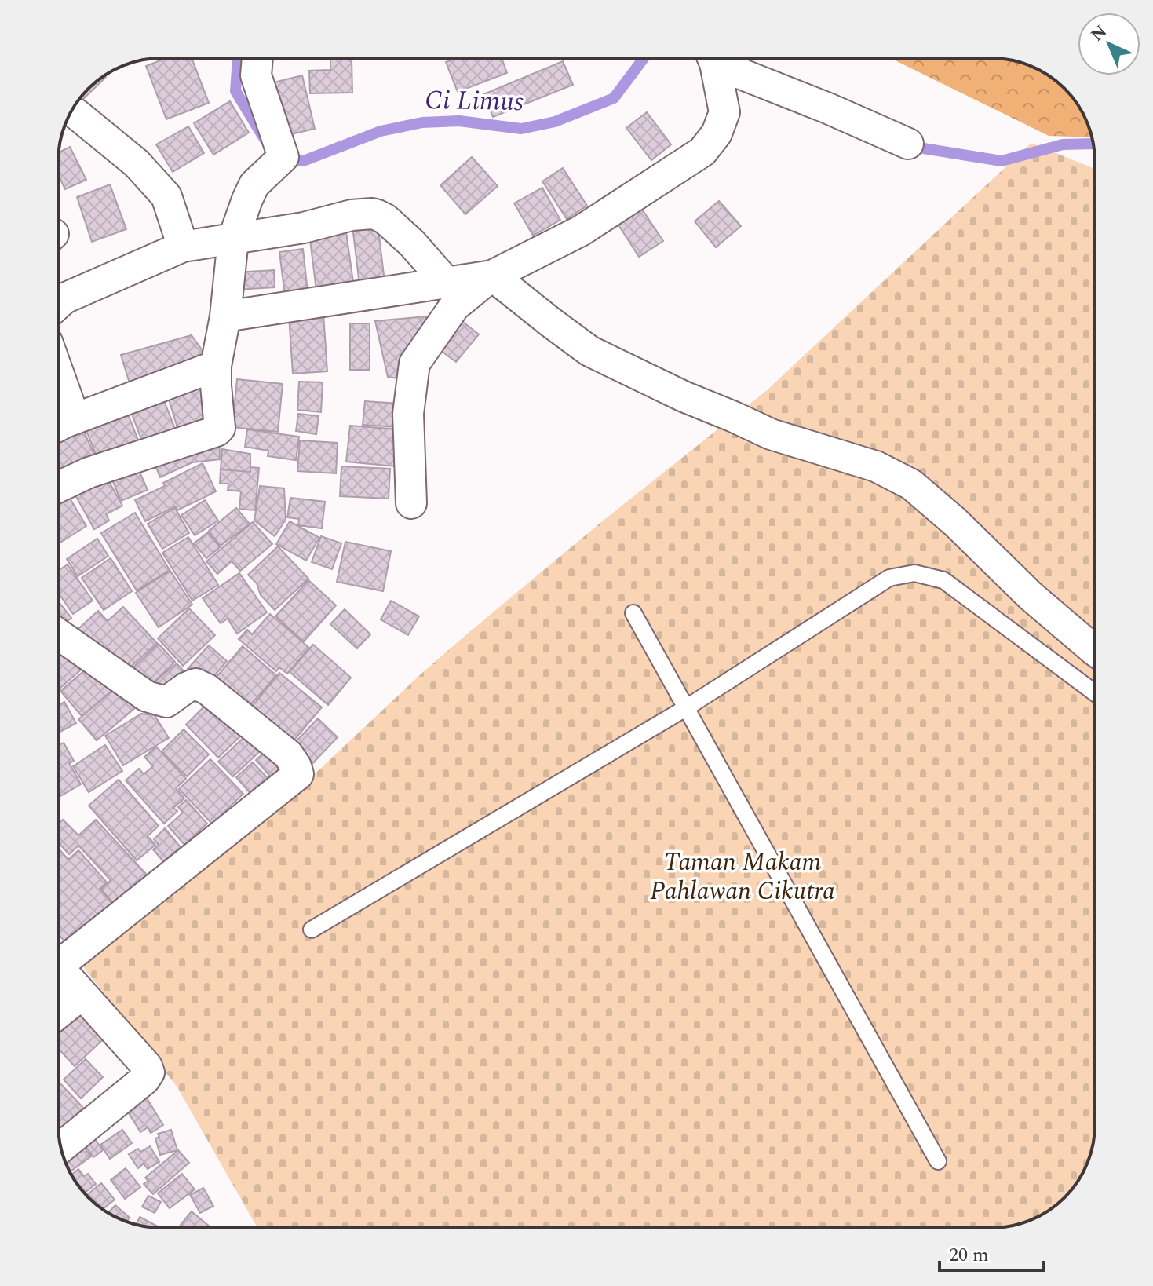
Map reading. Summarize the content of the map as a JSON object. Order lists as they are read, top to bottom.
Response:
{
  "water": ["Ci Limus"],
  "parks": ["Taman Makam Pahlawan Cikutra"],
  "scale_bar": "20 m",
  "north": "top left"
}
